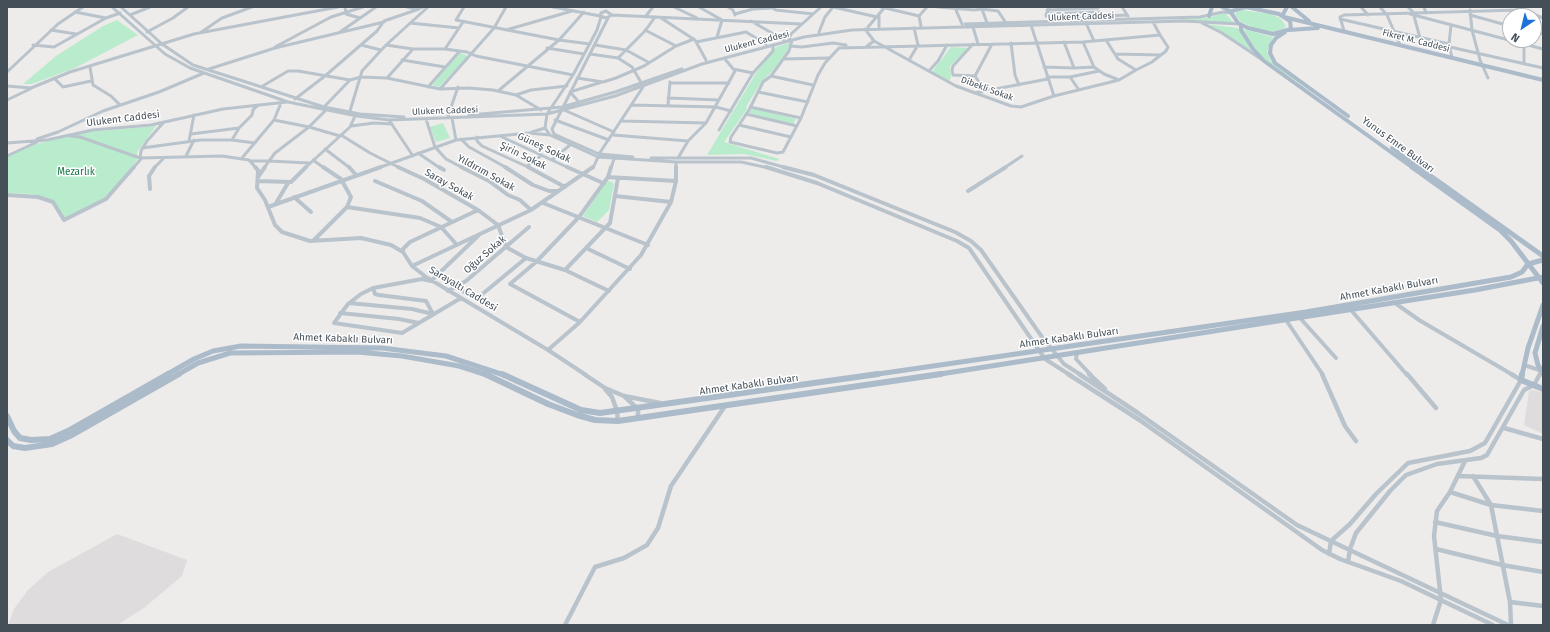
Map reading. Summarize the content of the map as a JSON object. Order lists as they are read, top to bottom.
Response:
{
  "streets": {
    "main road": ["Fikret M. Caddesi", "Yunus Emre Bulvarı", "Ahmet Kabaklı Bulvarı"],
    "street": [
      "Ulukent Caddesi",
      "Dibekli Sokak",
      "Güneş Sokak",
      "Şirin Sokak",
      "Yıldırım Sokak",
      "Saray Sokak",
      "Oğuz Sokak",
      "Sarayaltı Caddesi"
    ]
  },
  "crossings": [
    ["Ulukent Caddesi", "Dibekli Sokak"],
    ["Ulukent Caddesi", "Yunus Emre Bulvarı"],
    ["Yunus Emre Bulvarı", "Ahmet Kabaklı Bulvarı"],
    ["Oğuz Sokak", "Sarayaltı Caddesi"]
  ],
  "parks": ["Mezarlık"],
  "north": "bottom left"
}
